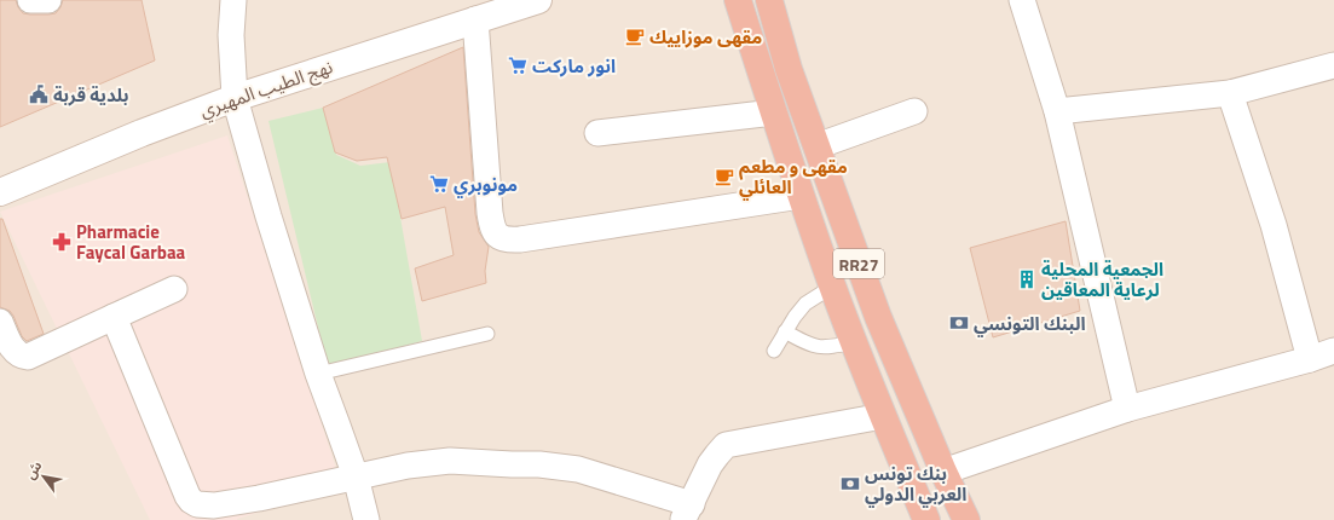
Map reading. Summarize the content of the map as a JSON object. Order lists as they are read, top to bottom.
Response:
{
  "streets": {
    "highway": ["RR27"],
    "street": ["نهج الطيب المهيري"]
  },
  "places": {
    "cafe": ["مقهى موزاييك", "مقهى و مطعم العائلي"],
    "supermarket": ["انور ماركت", "مونوبري"],
    "public building": ["بلدية قربة"],
    "pharmacy": ["Pharmacie Faycal Garbaa"],
    "building": ["الجمعية المحلية لرعاية المعاقين"],
    "bank": ["البنك التونسي", "بنك تونس العربي الدولي"]
  },
  "north": "top left"
}
